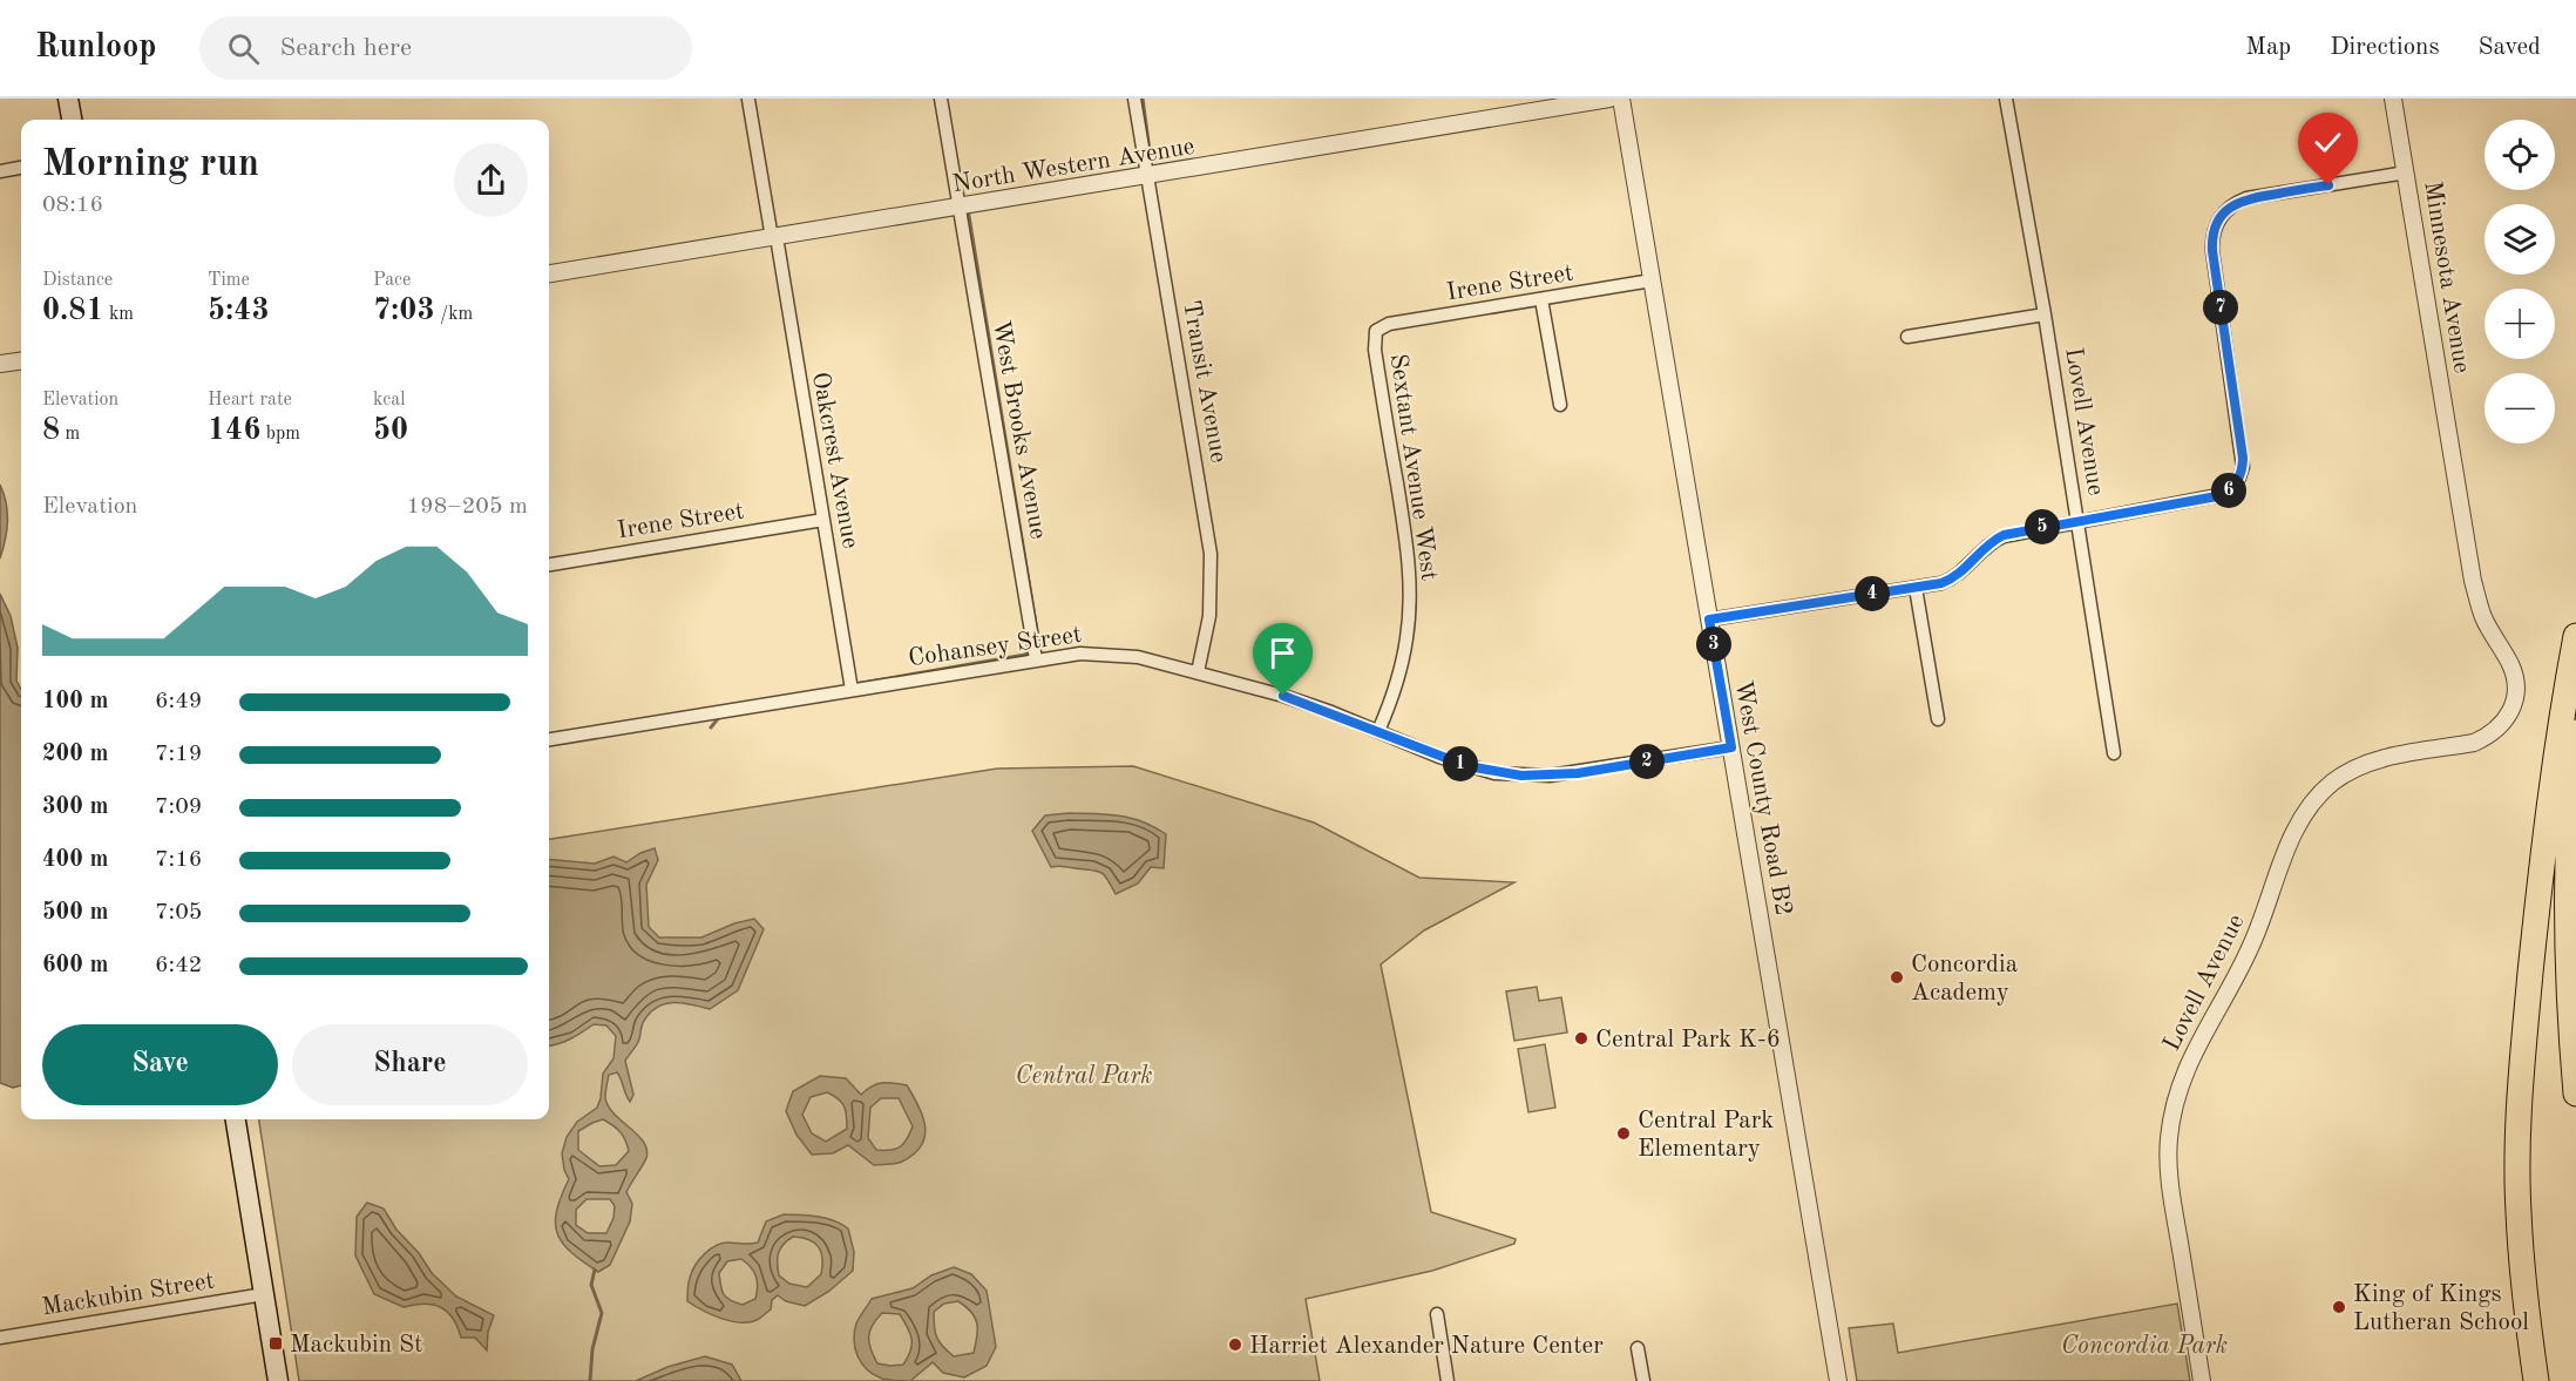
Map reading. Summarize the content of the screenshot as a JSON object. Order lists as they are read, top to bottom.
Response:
{
  "streets": {
    "street": [
      "North Western Avenue",
      "Minnesota Avenue",
      "Irene Street",
      "Transit Avenue",
      "Lovell Avenue",
      "West Brooks Avenue",
      "Oakcrest Avenue",
      "Sextant Avenue West",
      "Cohansey Street",
      "West County Road B2",
      "Mackubin Street"
    ]
  },
  "crossings": [
    ["North Western Avenue", "Transit Avenue"],
    ["North Western Avenue", "West Brooks Avenue"],
    ["North Western Avenue", "Oakcrest Avenue"],
    ["Minnesota Avenue", "Lovell Avenue"],
    ["Irene Street", "Oakcrest Avenue"],
    ["Irene Street", "Sextant Avenue West"],
    ["Irene Street", "West County Road B2"],
    ["Transit Avenue", "Cohansey Street"],
    ["West Brooks Avenue", "Cohansey Street"],
    ["Oakcrest Avenue", "Cohansey Street"],
    ["Sextant Avenue West", "Cohansey Street"],
    ["Cohansey Street", "West County Road B2"]
  ],
  "parks": ["Central Park", "Concordia Park"],
  "places": {
    "other": [
      "Concordia Academy",
      "Central Park K-6",
      "Central Park Elementary",
      "King of Kings Lutheran School",
      "Harriet Alexander Nature Center"
    ],
    "transit": ["Mackubin St"]
  },
  "page": {
    "header": "Runloop",
    "search": "Search here",
    "nav": ["Map", "Directions", "Saved"],
    "map_buttons": ["+", "−"],
    "heading": ["Morning run", "08:16"],
    "stats": [
      ["Distance", "0.81 km"],
      ["Time", "5:43"],
      ["Pace", "7:03 /km"],
      ["Elevation", "8 m"],
      ["Heart rate", "146 bpm"],
      ["kcal", "50"]
    ],
    "pins": [
      "7",
      "6",
      "5",
      "4",
      "3",
      "2",
      "1"
    ],
    "chart": ["Elevation", "198–205 m"],
    "list": [
      {
        "name": "100 m",
        "note": "6:49"
      },
      {
        "name": "200 m",
        "note": "7:19"
      },
      {
        "name": "300 m",
        "note": "7:09"
      },
      {
        "name": "400 m",
        "note": "7:16"
      },
      {
        "name": "500 m",
        "note": "7:05"
      },
      {
        "name": "600 m",
        "note": "6:42"
      }
    ],
    "buttons": ["Save", "Share"]
  }
}
